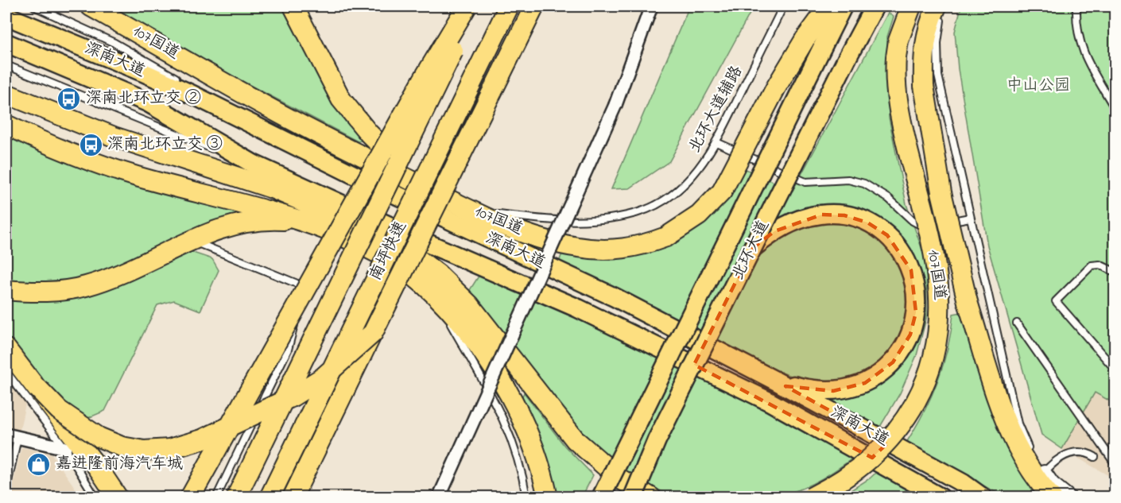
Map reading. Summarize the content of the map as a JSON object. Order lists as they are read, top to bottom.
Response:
{
  "streets": {
    "highway": ["107国道", "南坪快速"],
    "main road": ["深南大道", "北环大道"],
    "lane": ["北环大道辅路"]
  },
  "crossings": [
    ["107国道", "北环大道辅路"],
    ["107国道", "北环大道"]
  ],
  "parks": ["中山公园"],
  "places": {
    "bus stop": ["深南北环立交 ②", "深南北环立交 ③"],
    "shop": ["嘉进隆前海汽车城"]
  }
}
